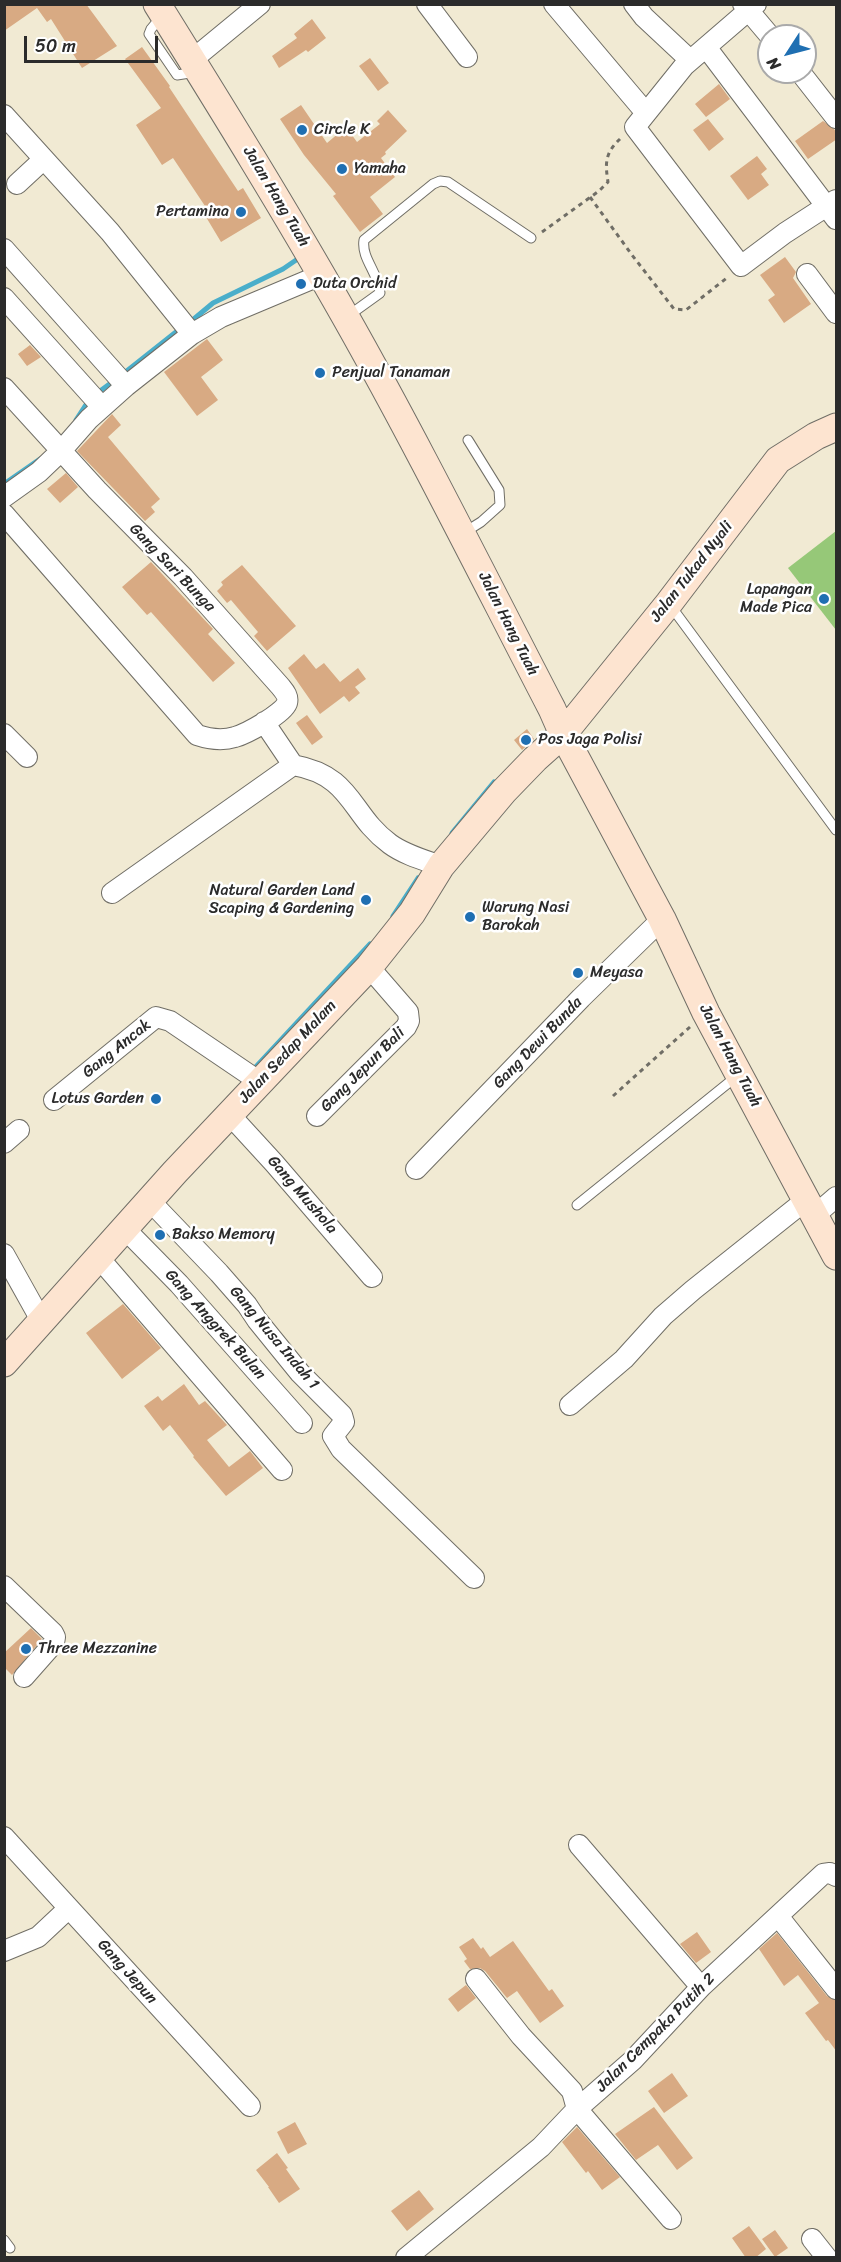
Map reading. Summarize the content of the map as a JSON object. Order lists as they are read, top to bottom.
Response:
{
  "streets": {
    "main road": ["Jalan Hang Tuah", "Jalan Tukad Nyali", "Jalan Sedap Malam"],
    "street": [
      "Gang Sari Bunga",
      "Gang Dewi Bunda",
      "Gang Ancak",
      "Gang Jepun Bali",
      "Gang Mushola",
      "Gang Anggrek Bulan",
      "Gang Nusa Indah 1",
      "Gang Jepun",
      "Jalan Cempaka Putih 2"
    ]
  },
  "crossings": [
    ["Jalan Hang Tuah", "Jalan Tukad Nyali"],
    ["Jalan Hang Tuah", "Gang Dewi Bunda"],
    ["Jalan Hang Tuah", "Jalan Sedap Malam"],
    ["Jalan Tukad Nyali", "Jalan Sedap Malam"],
    ["Gang Ancak", "Jalan Sedap Malam"],
    ["Jalan Sedap Malam", "Gang Jepun Bali"],
    ["Jalan Sedap Malam", "Gang Mushola"],
    ["Jalan Sedap Malam", "Gang Anggrek Bulan"],
    ["Jalan Sedap Malam", "Gang Nusa Indah 1"]
  ],
  "places": [
    "Circle K",
    "Yamaha",
    "Pertamina",
    "Duta Orchid",
    "Penjual Tanaman",
    "Lapangan Made Pica",
    "Pos Jaga Polisi",
    "Natural Garden Land Scaping & Gardening",
    "Warung Nasi Barokah",
    "Meyasa",
    "Lotus Garden",
    "Bakso Memory",
    "Three Mezzanine"
  ],
  "scale_bar": "50 m",
  "north": "bottom left"
}
